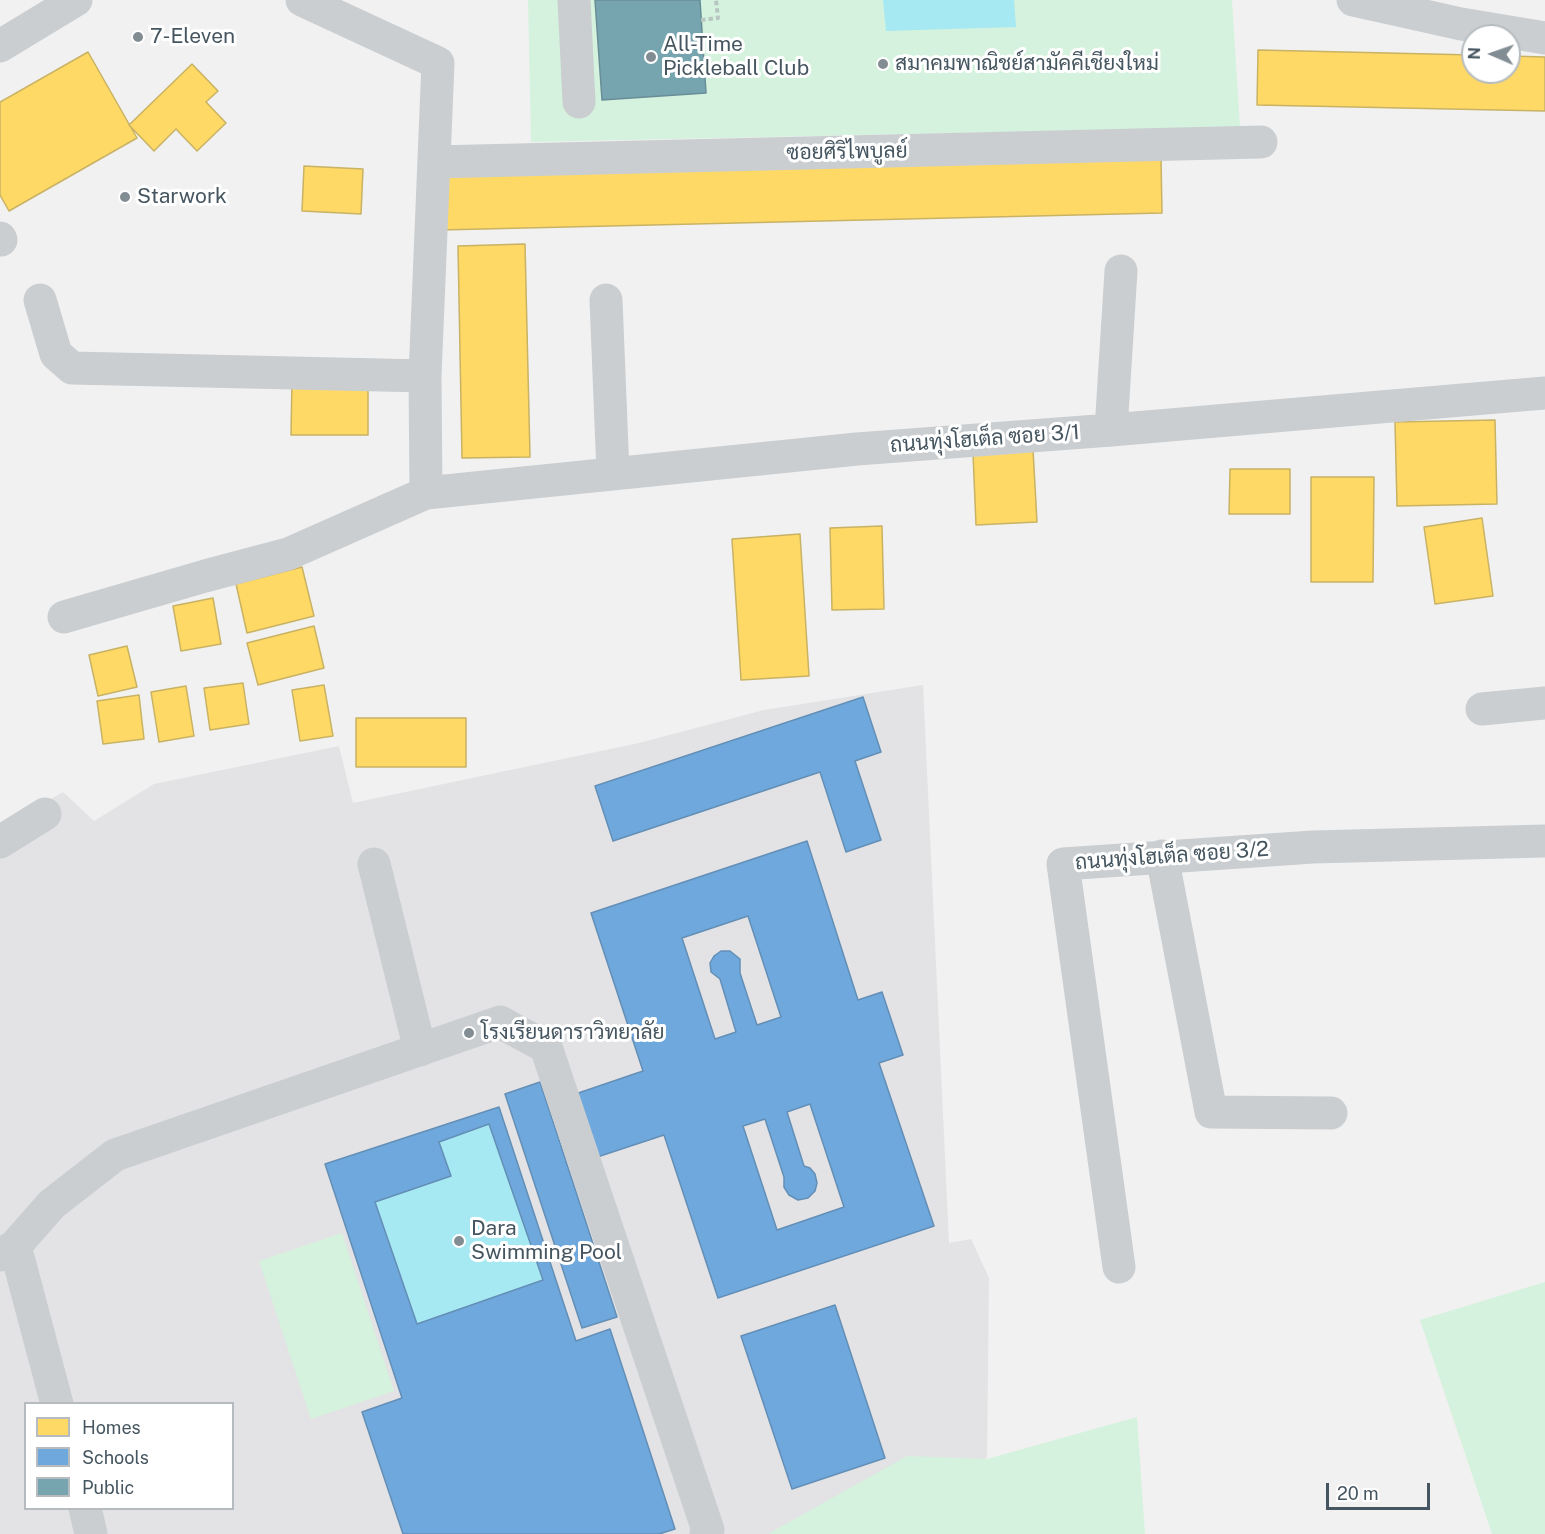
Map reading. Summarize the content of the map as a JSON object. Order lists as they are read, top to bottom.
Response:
{
  "streets": {
    "street": ["ซอยศิริไพบูลย์", "ถนนทุ่งโฮเต็ล ซอย 3/1", "ถนนทุ่งโฮเต็ล ซอย 3/2"]
  },
  "places": [
    "7-Eleven",
    "All-Time Pickleball Club",
    "สมาคมพาณิชย์สามัคคีเชียงใหม่",
    "Starwork",
    "โรงเรียนดาราวิทยาลัย",
    "Dara Swimming Pool"
  ],
  "legend": ["Homes", "Schools", "Public"],
  "scale_bar": "20 m",
  "north": "left"
}
